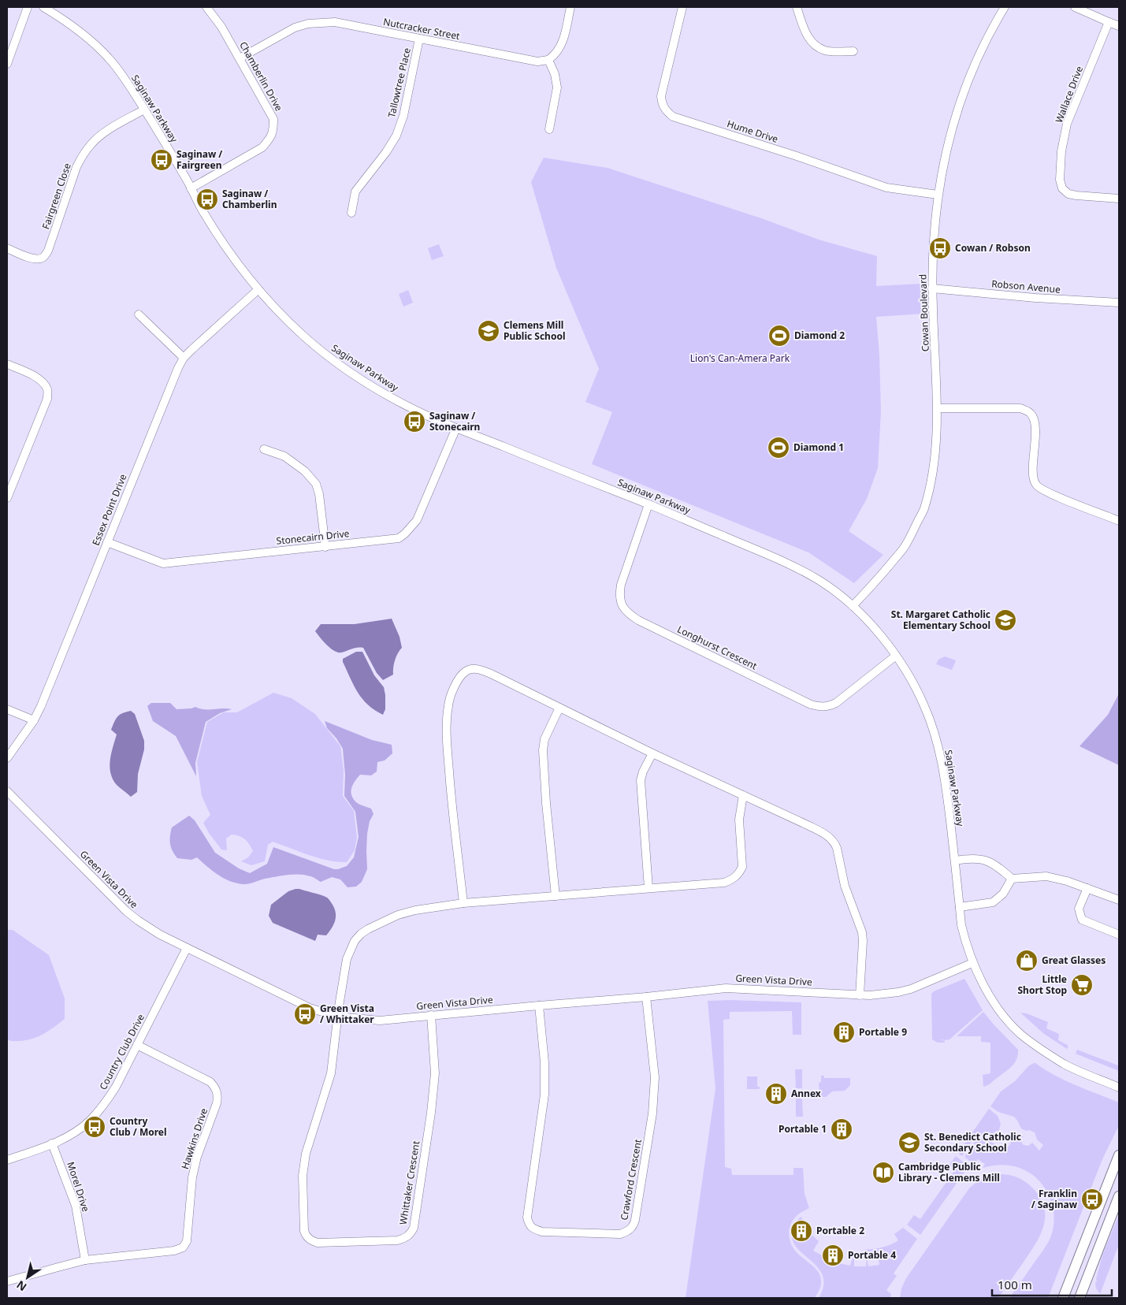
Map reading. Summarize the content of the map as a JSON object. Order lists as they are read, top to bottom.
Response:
{
  "streets": {
    "street": [
      "Nutcracker Street",
      "Chamberlin Drive",
      "Tallowtree Place",
      "Wallace Drive",
      "Saginaw Parkway",
      "Hume Drive",
      "Fairgreen Close",
      "Robson Avenue",
      "Cowan Boulevard",
      "Essex Point Drive",
      "Stonecairn Drive",
      "Longhurst Crescent",
      "Green Vista Drive",
      "Country Club Drive",
      "Hawkins Drive",
      "Crawford Crescent",
      "Whittaker Crescent",
      "Morel Drive"
    ]
  },
  "crossings": [
    ["Nutcracker Street", "Chamberlin Drive"],
    ["Nutcracker Street", "Tallowtree Place"],
    ["Chamberlin Drive", "Saginaw Parkway"],
    ["Saginaw Parkway", "Fairgreen Close"],
    ["Saginaw Parkway", "Cowan Boulevard"],
    ["Saginaw Parkway", "Essex Point Drive"],
    ["Saginaw Parkway", "Stonecairn Drive"],
    ["Saginaw Parkway", "Longhurst Crescent"],
    ["Saginaw Parkway", "Green Vista Drive"],
    ["Hume Drive", "Cowan Boulevard"],
    ["Robson Avenue", "Cowan Boulevard"],
    ["Essex Point Drive", "Stonecairn Drive"],
    ["Green Vista Drive", "Country Club Drive"],
    ["Green Vista Drive", "Crawford Crescent"],
    ["Green Vista Drive", "Whittaker Crescent"],
    ["Country Club Drive", "Hawkins Drive"],
    ["Country Club Drive", "Morel Drive"],
    ["Hawkins Drive", "Morel Drive"]
  ],
  "parks": ["Lion's Can-Amera Park"],
  "places": {
    "bus stop": [
      "Saginaw / Fairgreen",
      "Saginaw / Chamberlin",
      "Cowan / Robson",
      "Saginaw / Stonecairn",
      "Green Vista / Whittaker",
      "Country Club / Morel",
      "Franklin / Saginaw"
    ],
    "school or university": ["Clemens Mill Public School", "St. Margaret Catholic Elementary School", "St. Benedict Catholic Secondary School"],
    "sports": ["Diamond 2", "Diamond 1"],
    "shop": ["Great Glasses"],
    "supermarket": ["Little Short Stop"],
    "building": [
      "Portable 9",
      "Annex",
      "Portable 1",
      "Portable 2",
      "Portable 4"
    ],
    "library": ["Cambridge Public Library - Clemens Mill"]
  },
  "scale_bar": "100 m",
  "north": "bottom left"
}
